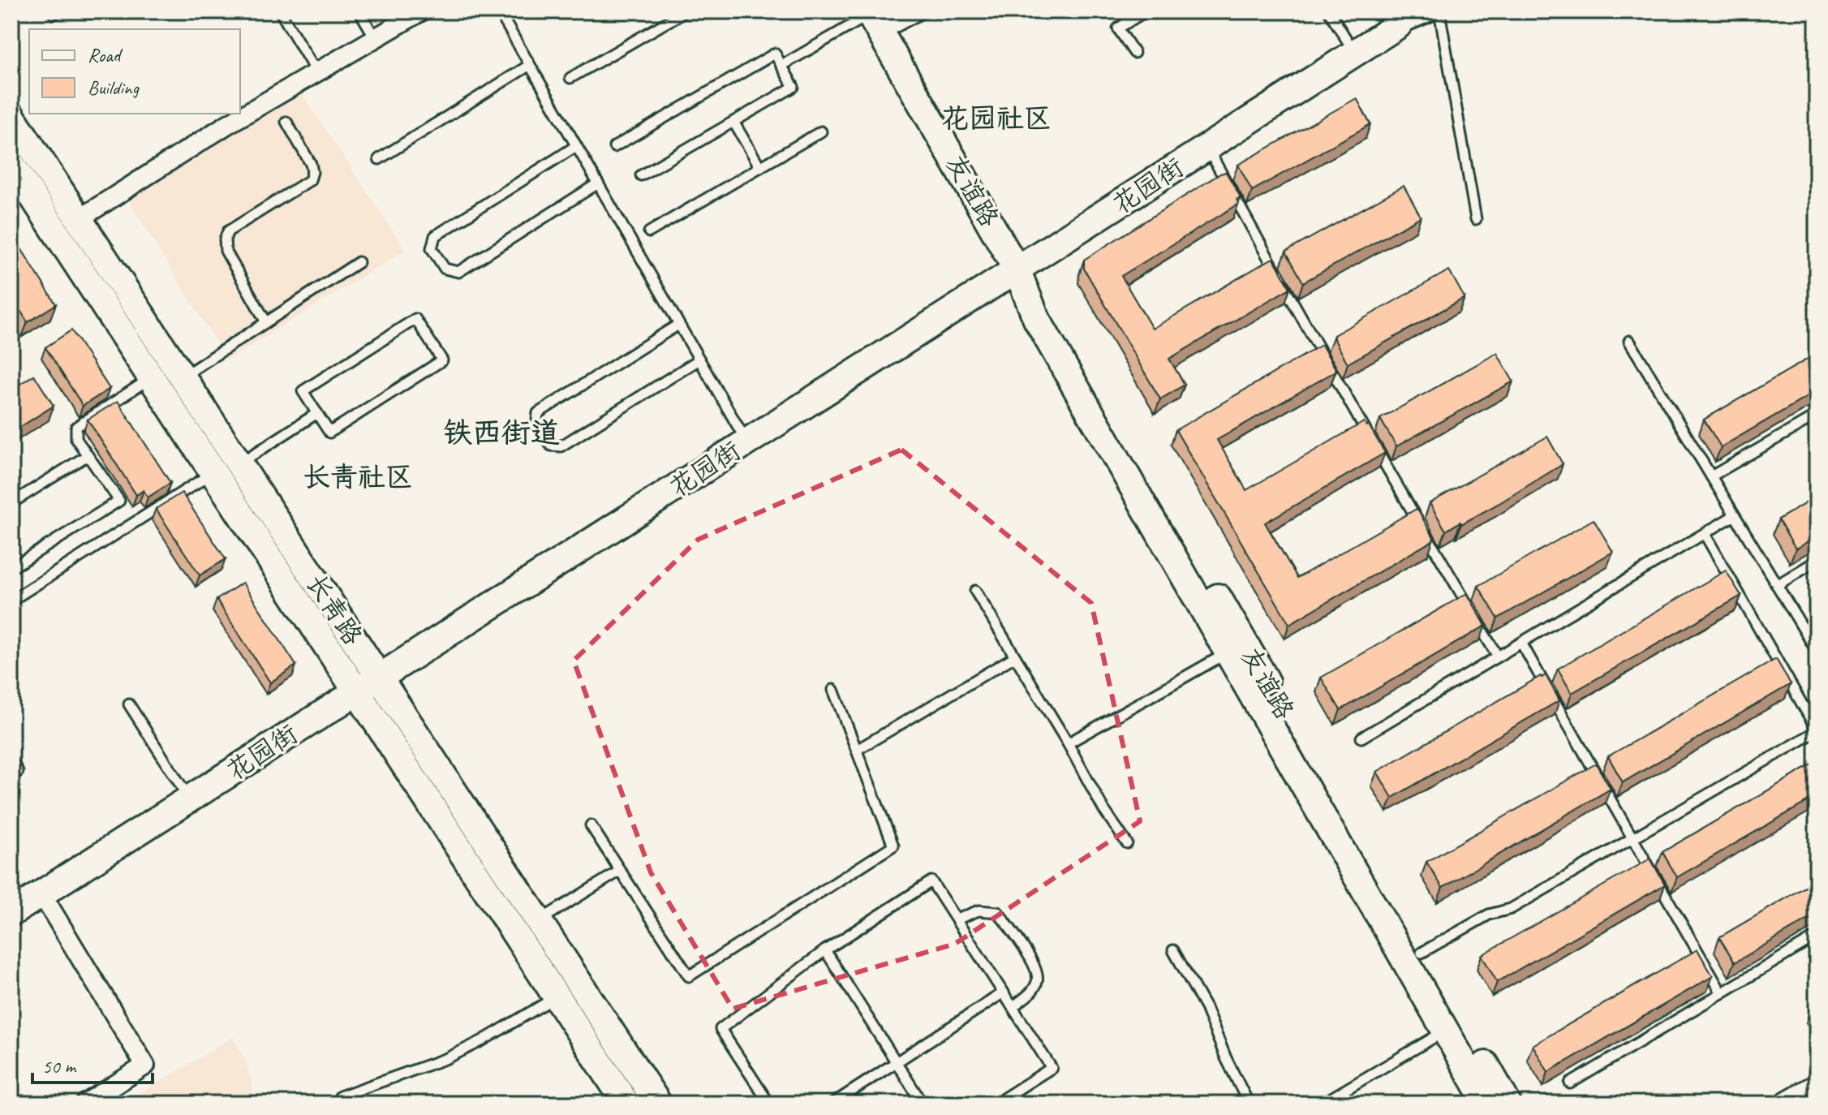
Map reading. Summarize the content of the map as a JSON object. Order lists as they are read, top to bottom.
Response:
{
  "streets": {
    "street": ["花园街", "友谊路", "长青路"]
  },
  "crossings": [
    ["花园街", "友谊路"],
    ["花园街", "长青路"]
  ],
  "districts": ["花园社区", "铁西街道", "长青社区"],
  "legend": ["Road", "Building"],
  "scale_bar": "50 m"
}
